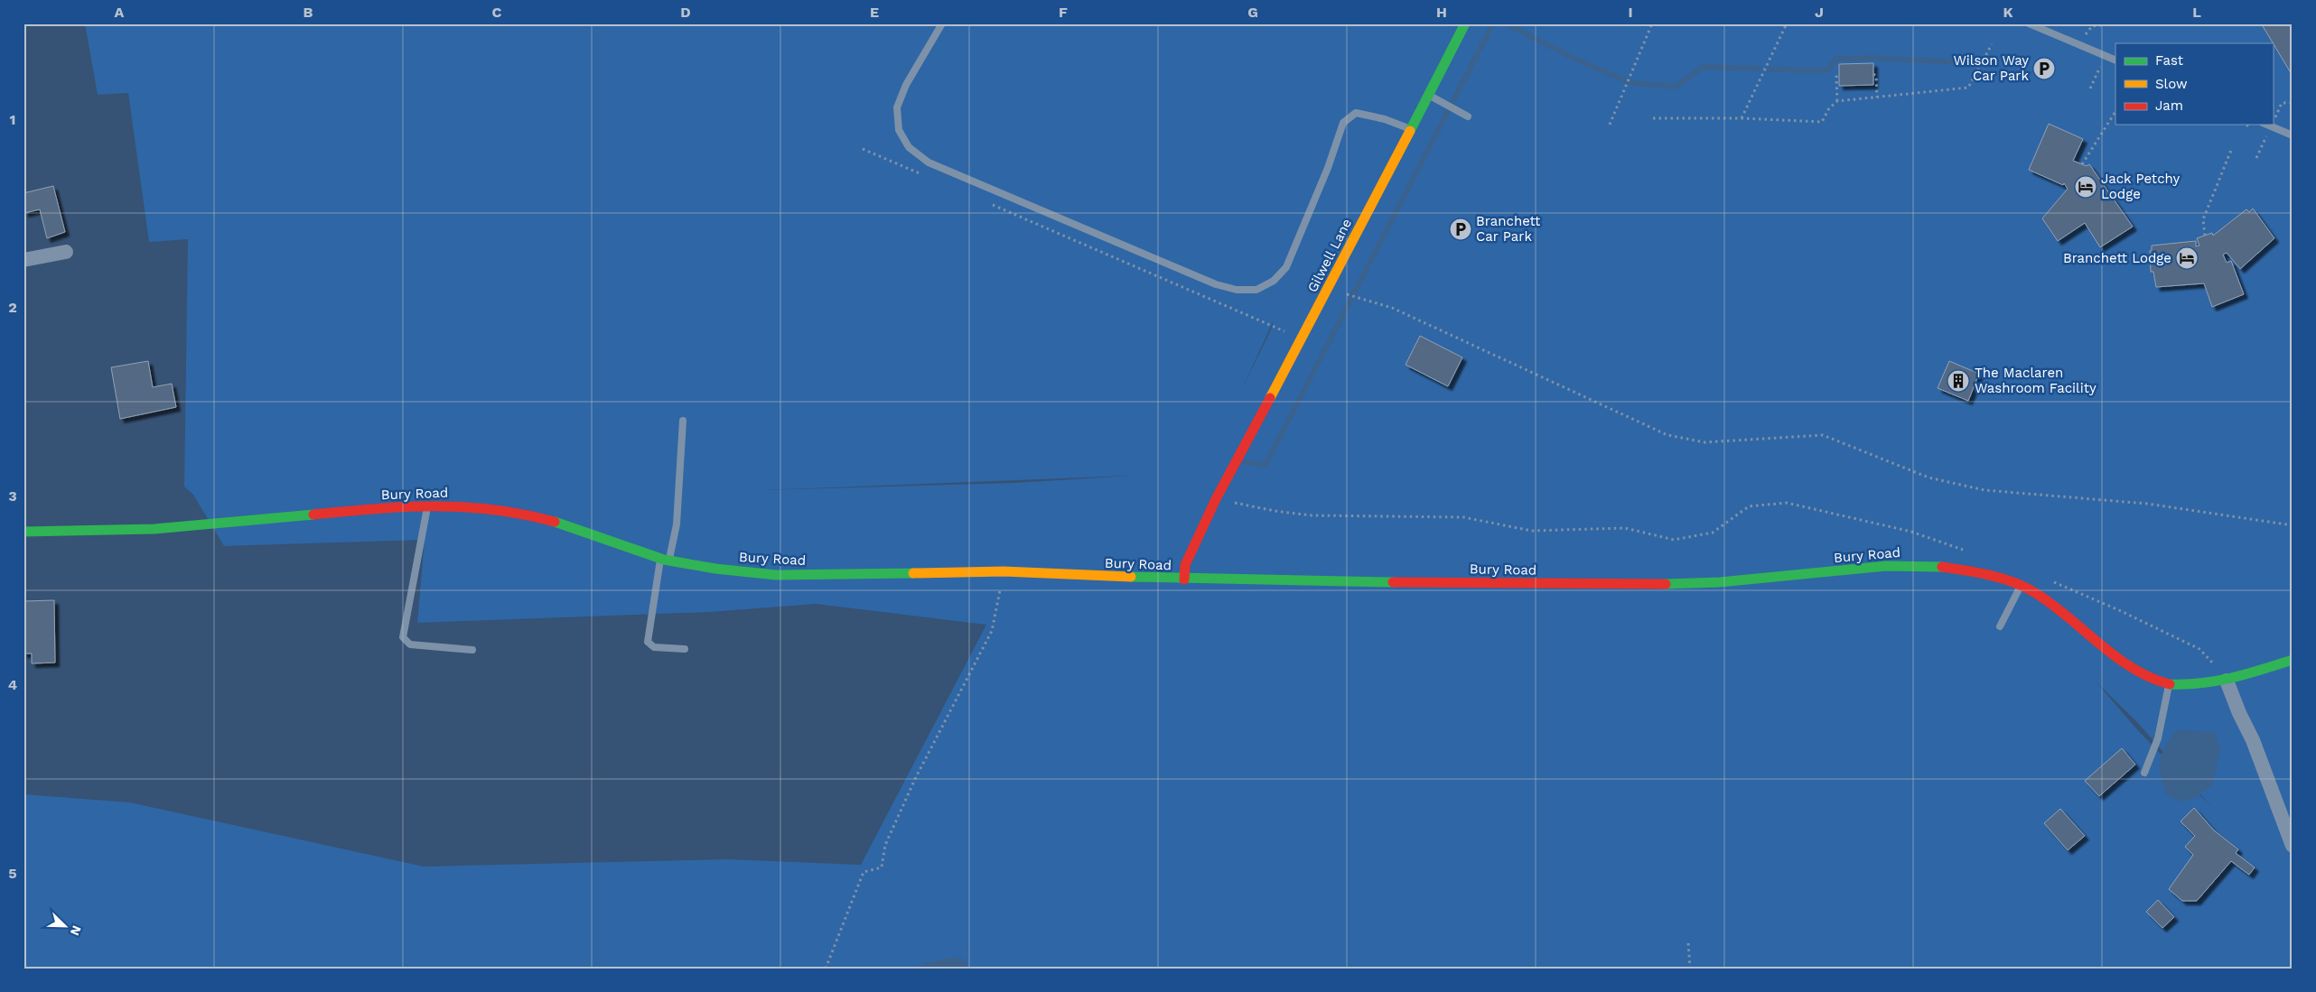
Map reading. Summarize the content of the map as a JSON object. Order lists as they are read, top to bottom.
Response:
{
  "streets": {
    "street": ["Gilwell Lane", "Bury Road"]
  },
  "crossings": [
    ["Gilwell Lane", "Bury Road"]
  ],
  "places": {
    "parking": ["Wilson Way Car Park", "Branchett Car Park"],
    "hotel": ["Jack Petchy Lodge", "Branchett Lodge"],
    "building": ["The Maclaren Washroom Facility"]
  },
  "legend": ["Fast", "Slow", "Jam"],
  "north": "bottom right",
  "grid": {
    "columns": [
      "A",
      "B",
      "C",
      "D",
      "E",
      "F",
      "G",
      "H",
      "I",
      "J",
      "K",
      "L"
    ],
    "rows": [
      "1",
      "2",
      "3",
      "4",
      "5"
    ]
  }
}
